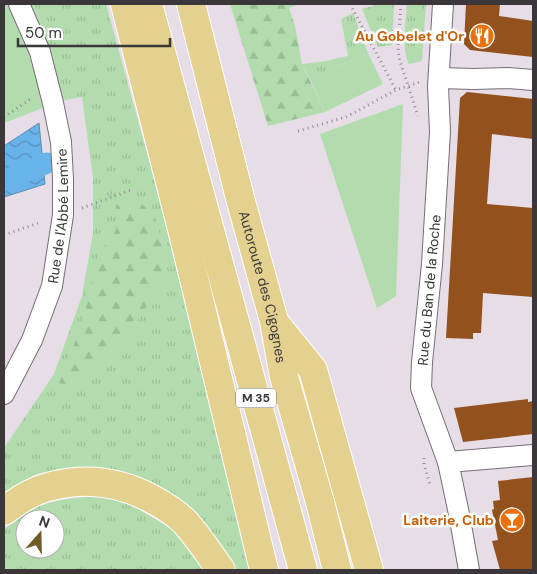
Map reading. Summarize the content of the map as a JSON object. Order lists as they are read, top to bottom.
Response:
{
  "streets": {
    "highway": ["Autoroute des Cigognes", "M 35"],
    "street": ["Rue de l'Abbé Lemire", "Rue du Ban de la Roche"]
  },
  "places": {
    "restaurant": ["Au Gobelet d'Or"],
    "bar": ["Laiterie, Club"]
  },
  "scale_bar": "50 m",
  "north": "top"
}
